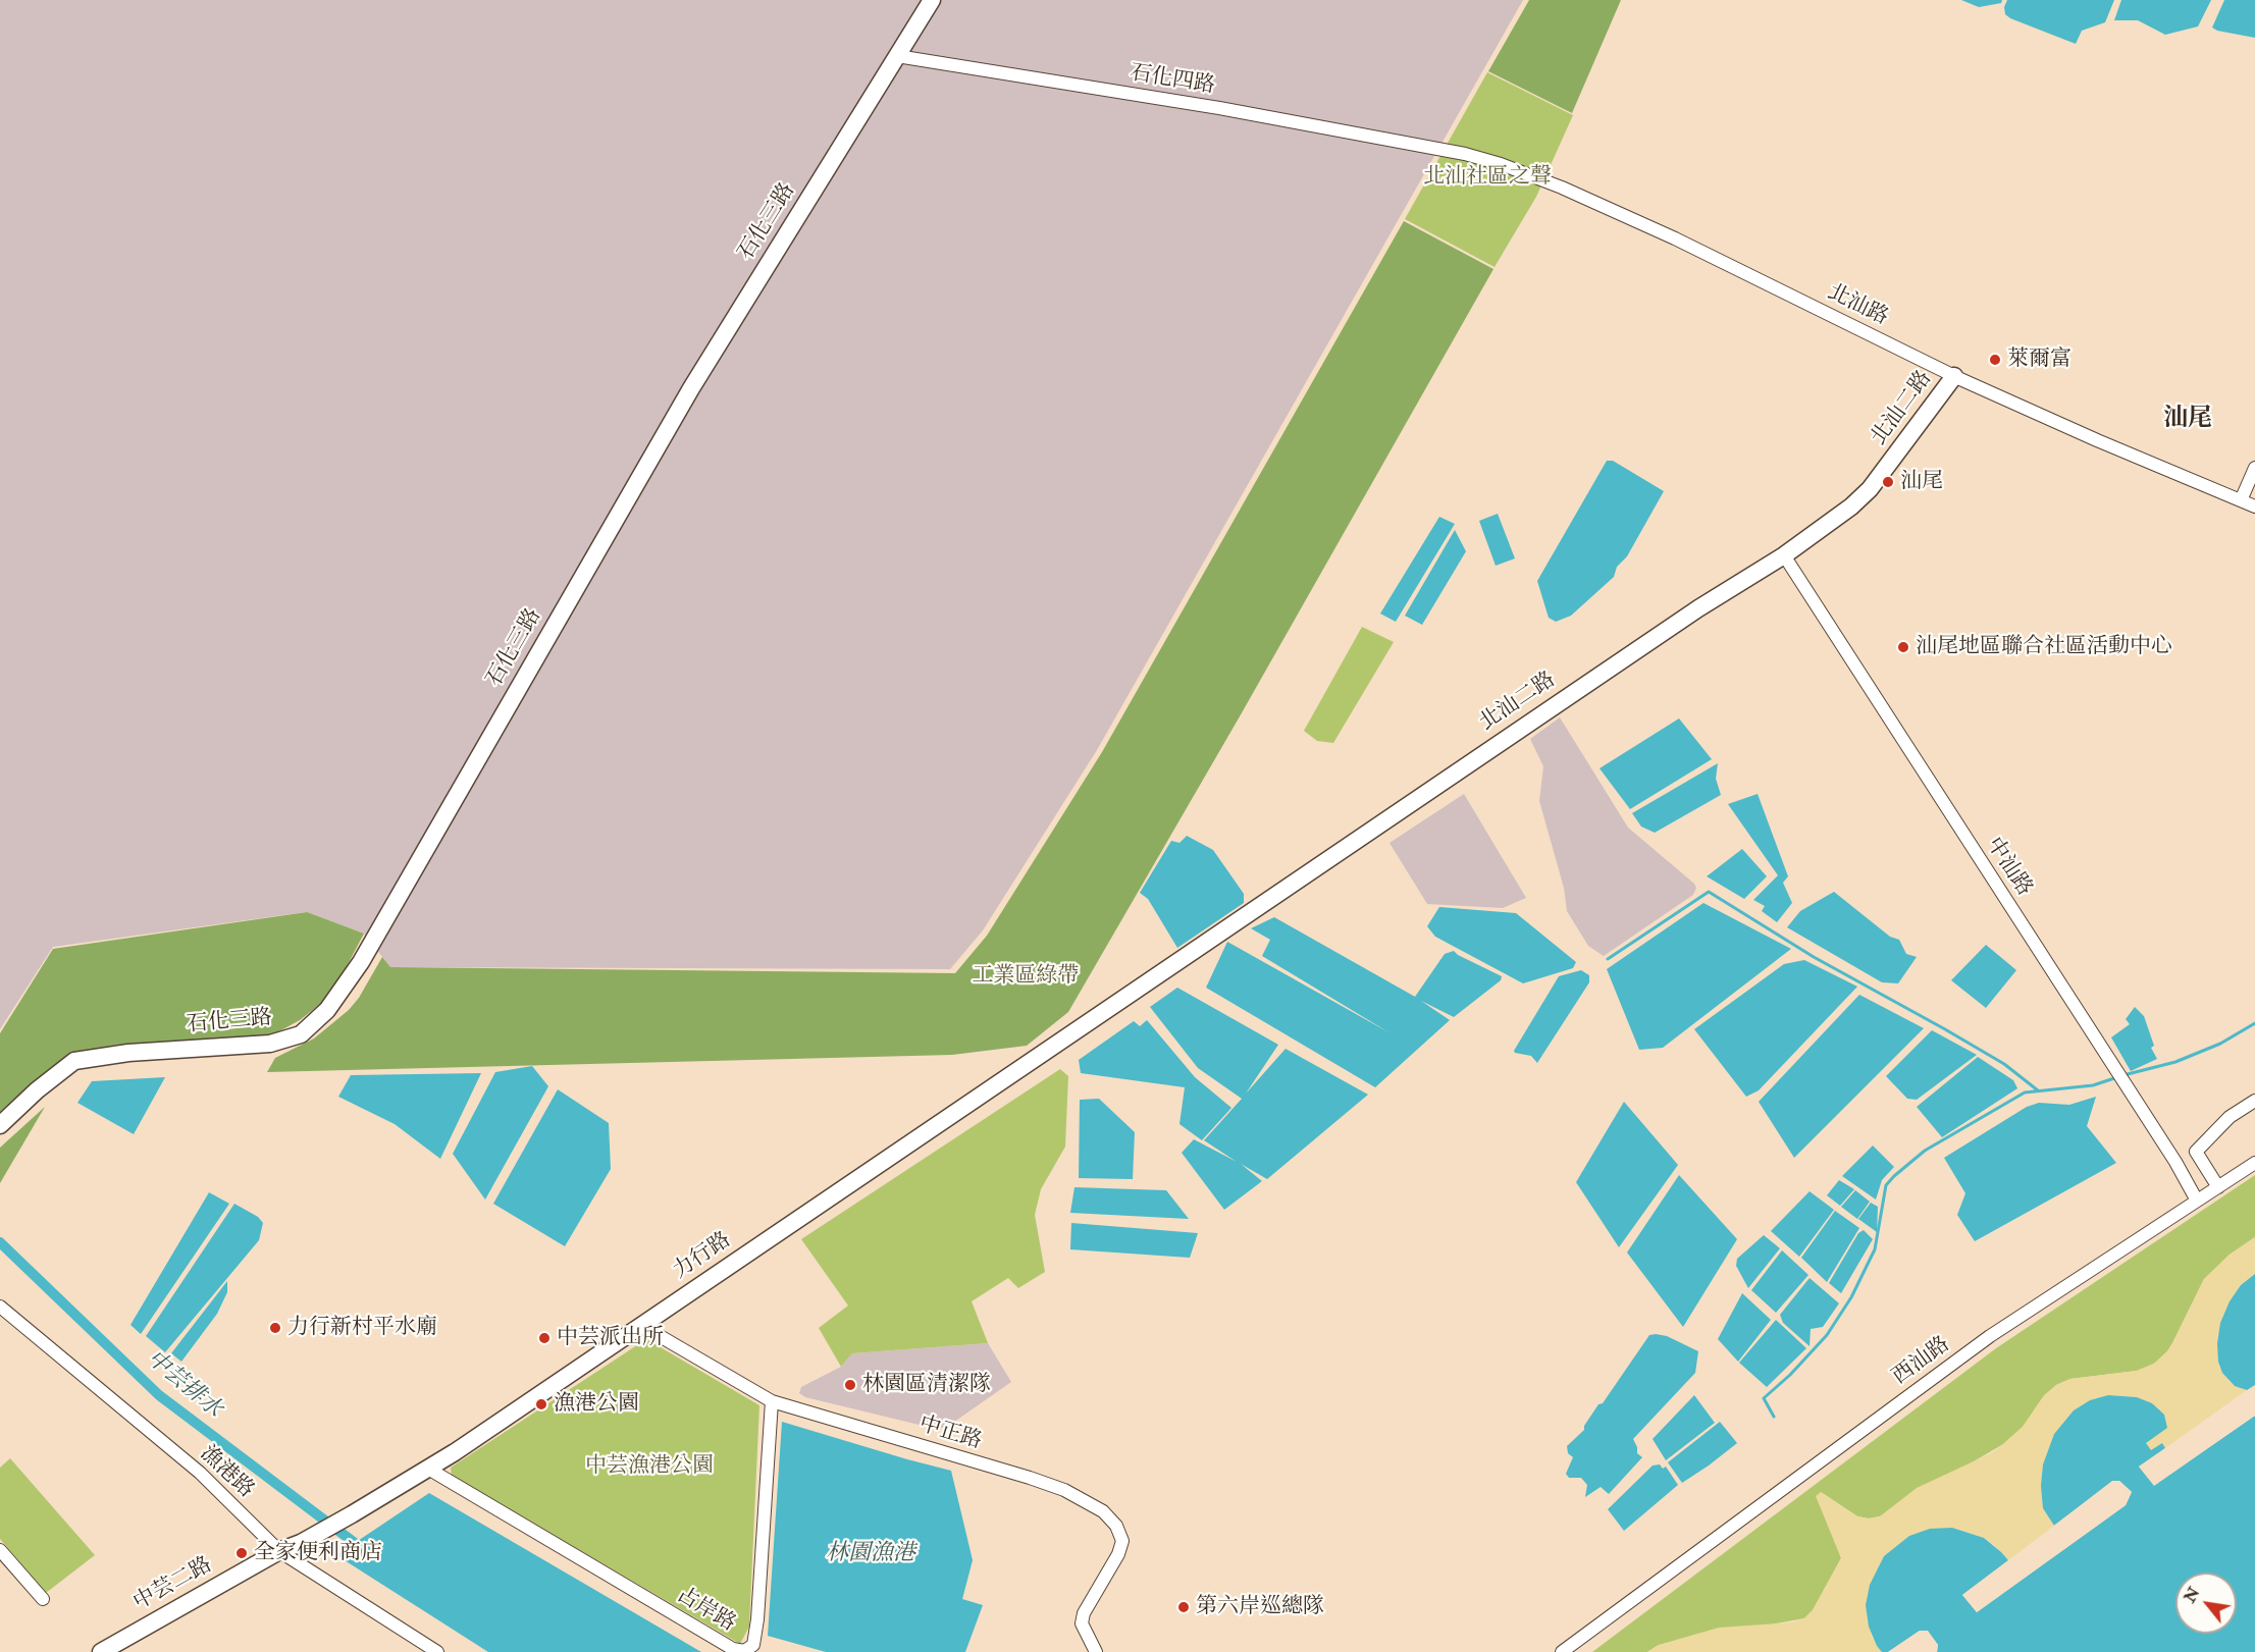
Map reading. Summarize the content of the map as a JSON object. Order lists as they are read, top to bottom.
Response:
{
  "streets": {
    "street": [
      "石化四路",
      "石化三路",
      "北汕路",
      "北汕二路",
      "中汕路",
      "力行路",
      "西汕路",
      "中正路",
      "漁港路",
      "中芸二路",
      "占岸路"
    ]
  },
  "crossings": [
    ["石化四路", "石化三路"],
    ["石化四路", "北汕路"],
    ["北汕路", "北汕二路"],
    ["北汕二路", "中汕路"],
    ["北汕二路", "力行路"],
    ["中汕路", "西汕路"],
    ["力行路", "中正路"],
    ["力行路", "中芸二路"],
    ["力行路", "占岸路"],
    ["中正路", "占岸路"],
    ["漁港路", "中芸二路"]
  ],
  "districts": ["汕尾"],
  "water": ["中芸排水", "林園漁港"],
  "parks": ["北汕社區之聲", "工業區綠帶", "中芸漁港公園"],
  "places": [
    "萊爾富",
    "汕尾",
    "汕尾地區聯合社區活動中心",
    "力行新村平水廟",
    "中芸派出所",
    "林園區清潔隊",
    "漁港公園",
    "全家便利商店",
    "第六岸巡總隊"
  ],
  "north": "top left"
}
